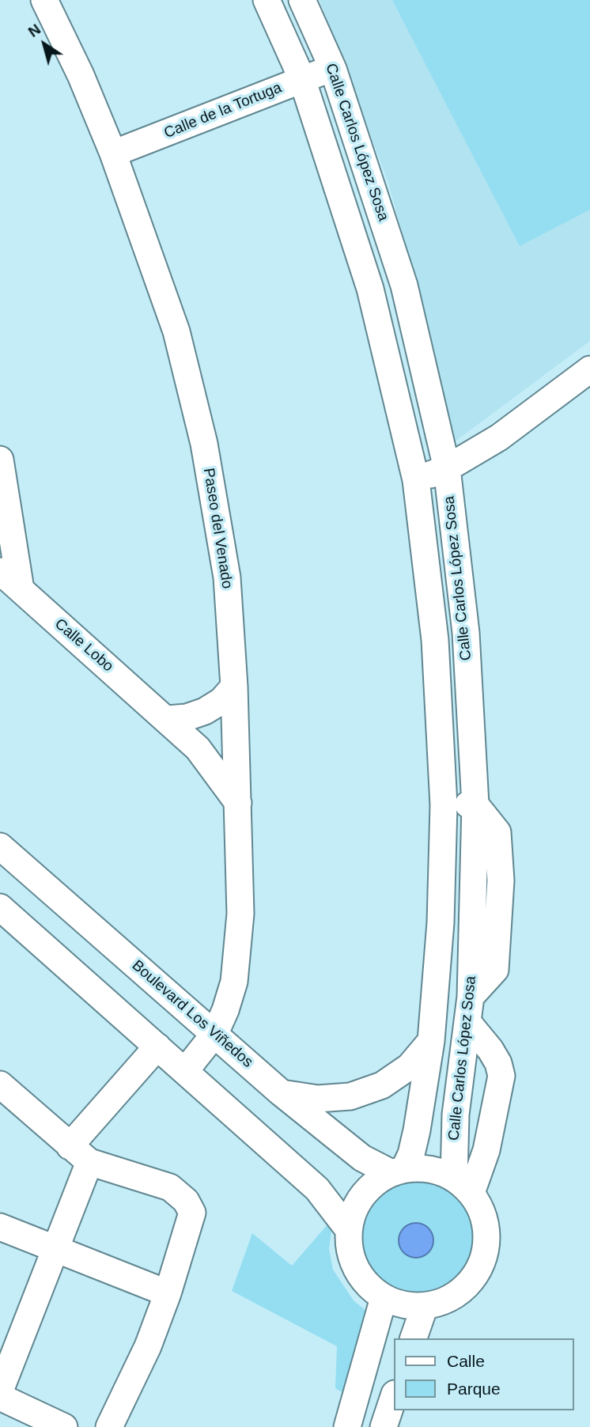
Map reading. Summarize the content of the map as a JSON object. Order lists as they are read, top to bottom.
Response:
{
  "streets": {
    "street": [
      "Calle de la Tortuga",
      "Calle Carlos López Sosa",
      "Paseo del Venado",
      "Calle Lobo",
      "Boulevard Los Viñedos"
    ]
  },
  "crossings": [
    ["Calle de la Tortuga", "Calle Carlos López Sosa"],
    ["Calle de la Tortuga", "Paseo del Venado"],
    ["Calle Carlos López Sosa", "Boulevard Los Viñedos"],
    ["Paseo del Venado", "Calle Lobo"],
    ["Paseo del Venado", "Boulevard Los Viñedos"]
  ],
  "legend": ["Calle", "Parque"],
  "north": "top left"
}
